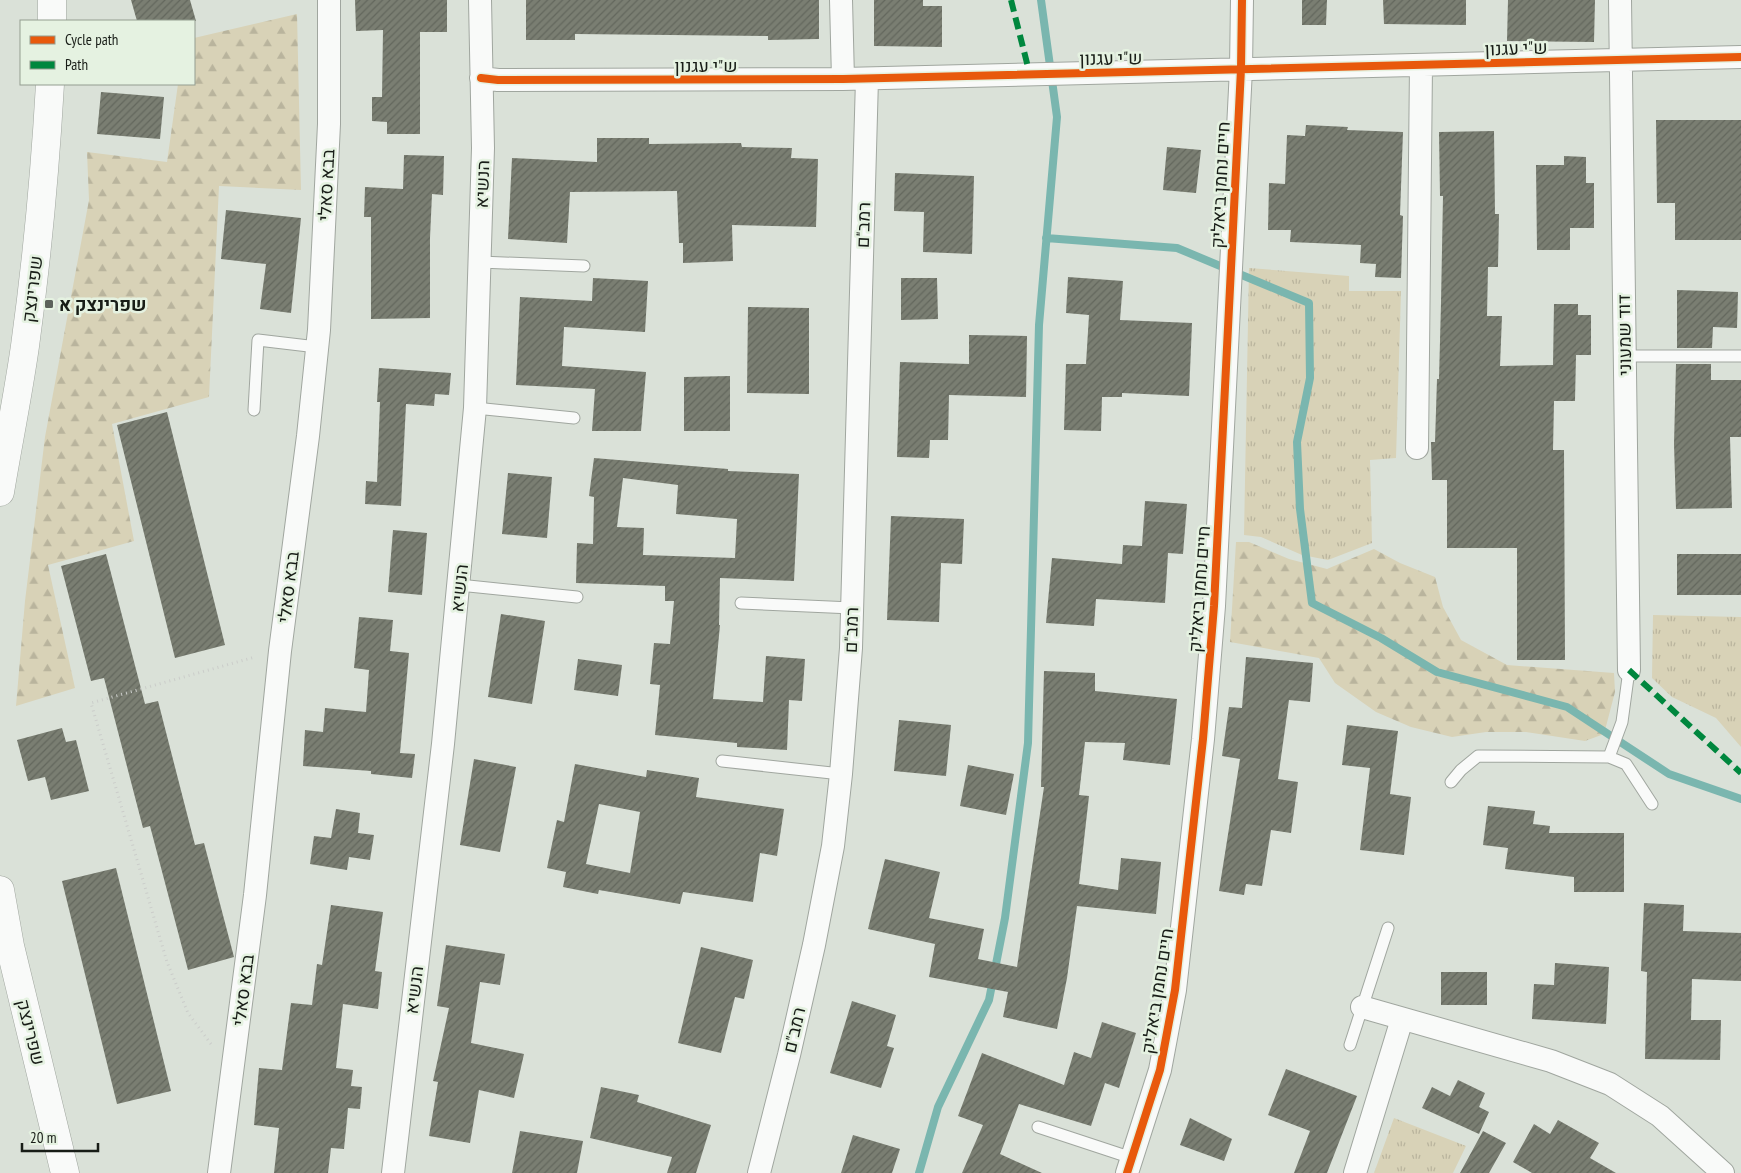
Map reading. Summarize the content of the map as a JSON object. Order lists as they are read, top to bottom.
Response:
{
  "streets": {
    "street": [
      "ש\"י עגנון",
      "הנשיא",
      "בבא סאלי",
      "חיים נחמן ביאליק",
      "רמב\"ם",
      "שפרינצק",
      "דוד שמעוני"
    ]
  },
  "crossings": [
    ["ש\"י עגנון", "הנשיא"],
    ["ש\"י עגנון", "חיים נחמן ביאליק"],
    ["ש\"י עגנון", "רמב\"ם"],
    ["ש\"י עגנון", "דוד שמעוני"]
  ],
  "places": {
    "transit": ["שפרינצק א"]
  },
  "legend": ["Cycle path", "Path"],
  "scale_bar": "20 m"
}
